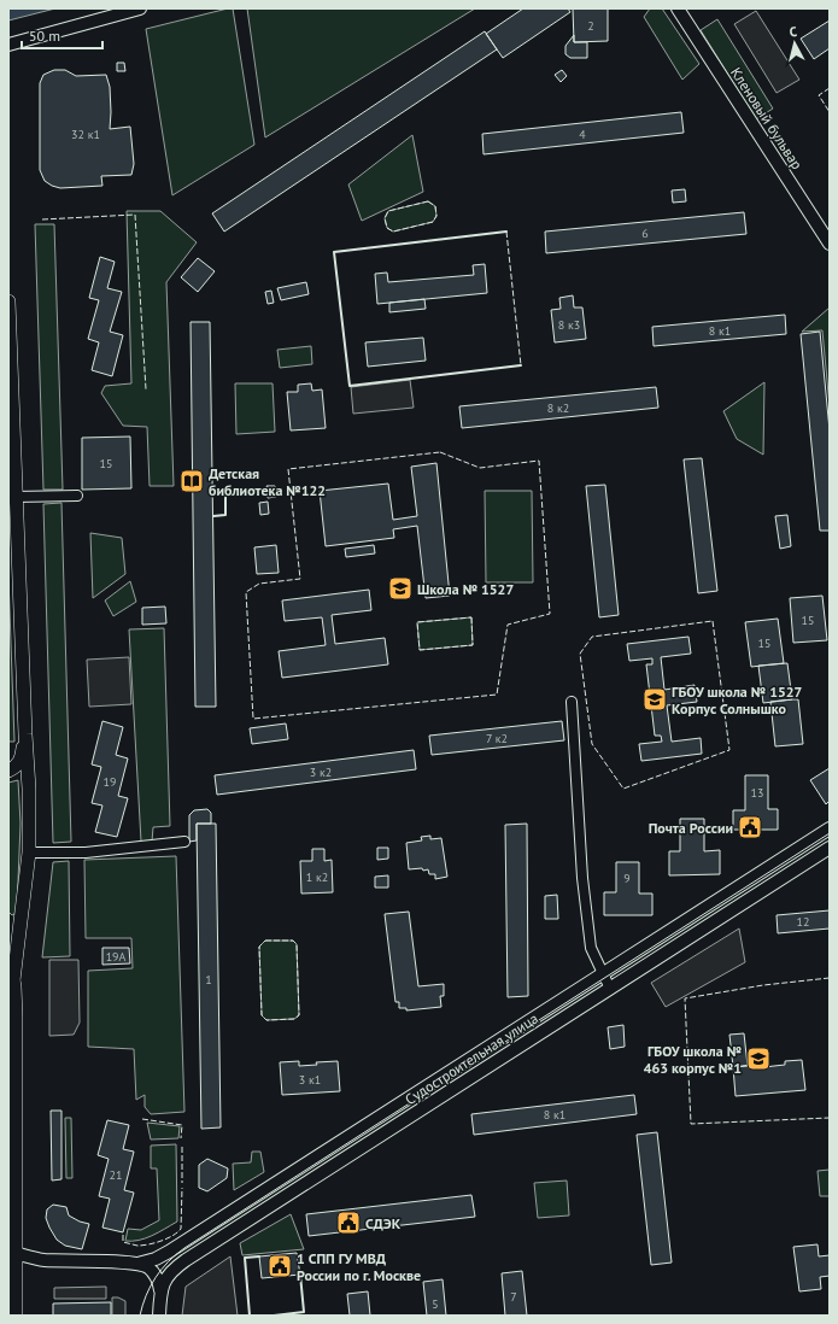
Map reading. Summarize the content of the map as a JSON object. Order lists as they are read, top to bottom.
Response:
{
  "streets": {
    "street": ["Кленовый бульвар", "Судостроительная улица"]
  },
  "places": {
    "library": ["Детская библиотека №122"],
    "school or university": ["Школа № 1527", "ГБОУ школа № 1527 Корпус Солнышко", "ГБОУ школа № 463 корпус №1"],
    "public building": ["Почта России", "СДЭК", "1 СПП ГУ МВД России по г. Москве"]
  },
  "house_numbers": [
    "2",
    "32 к1",
    "4",
    "6",
    "8 к3",
    "8 к1",
    "8 к2",
    "15",
    "15",
    "15",
    "7 к2",
    "3 к2",
    "19",
    "13",
    "1 к2",
    "9",
    "12",
    "19А",
    "1",
    "3 к1",
    "8 к1",
    "21",
    "7",
    "5"
  ],
  "scale_bar": "50 m",
  "north": "top"
}
